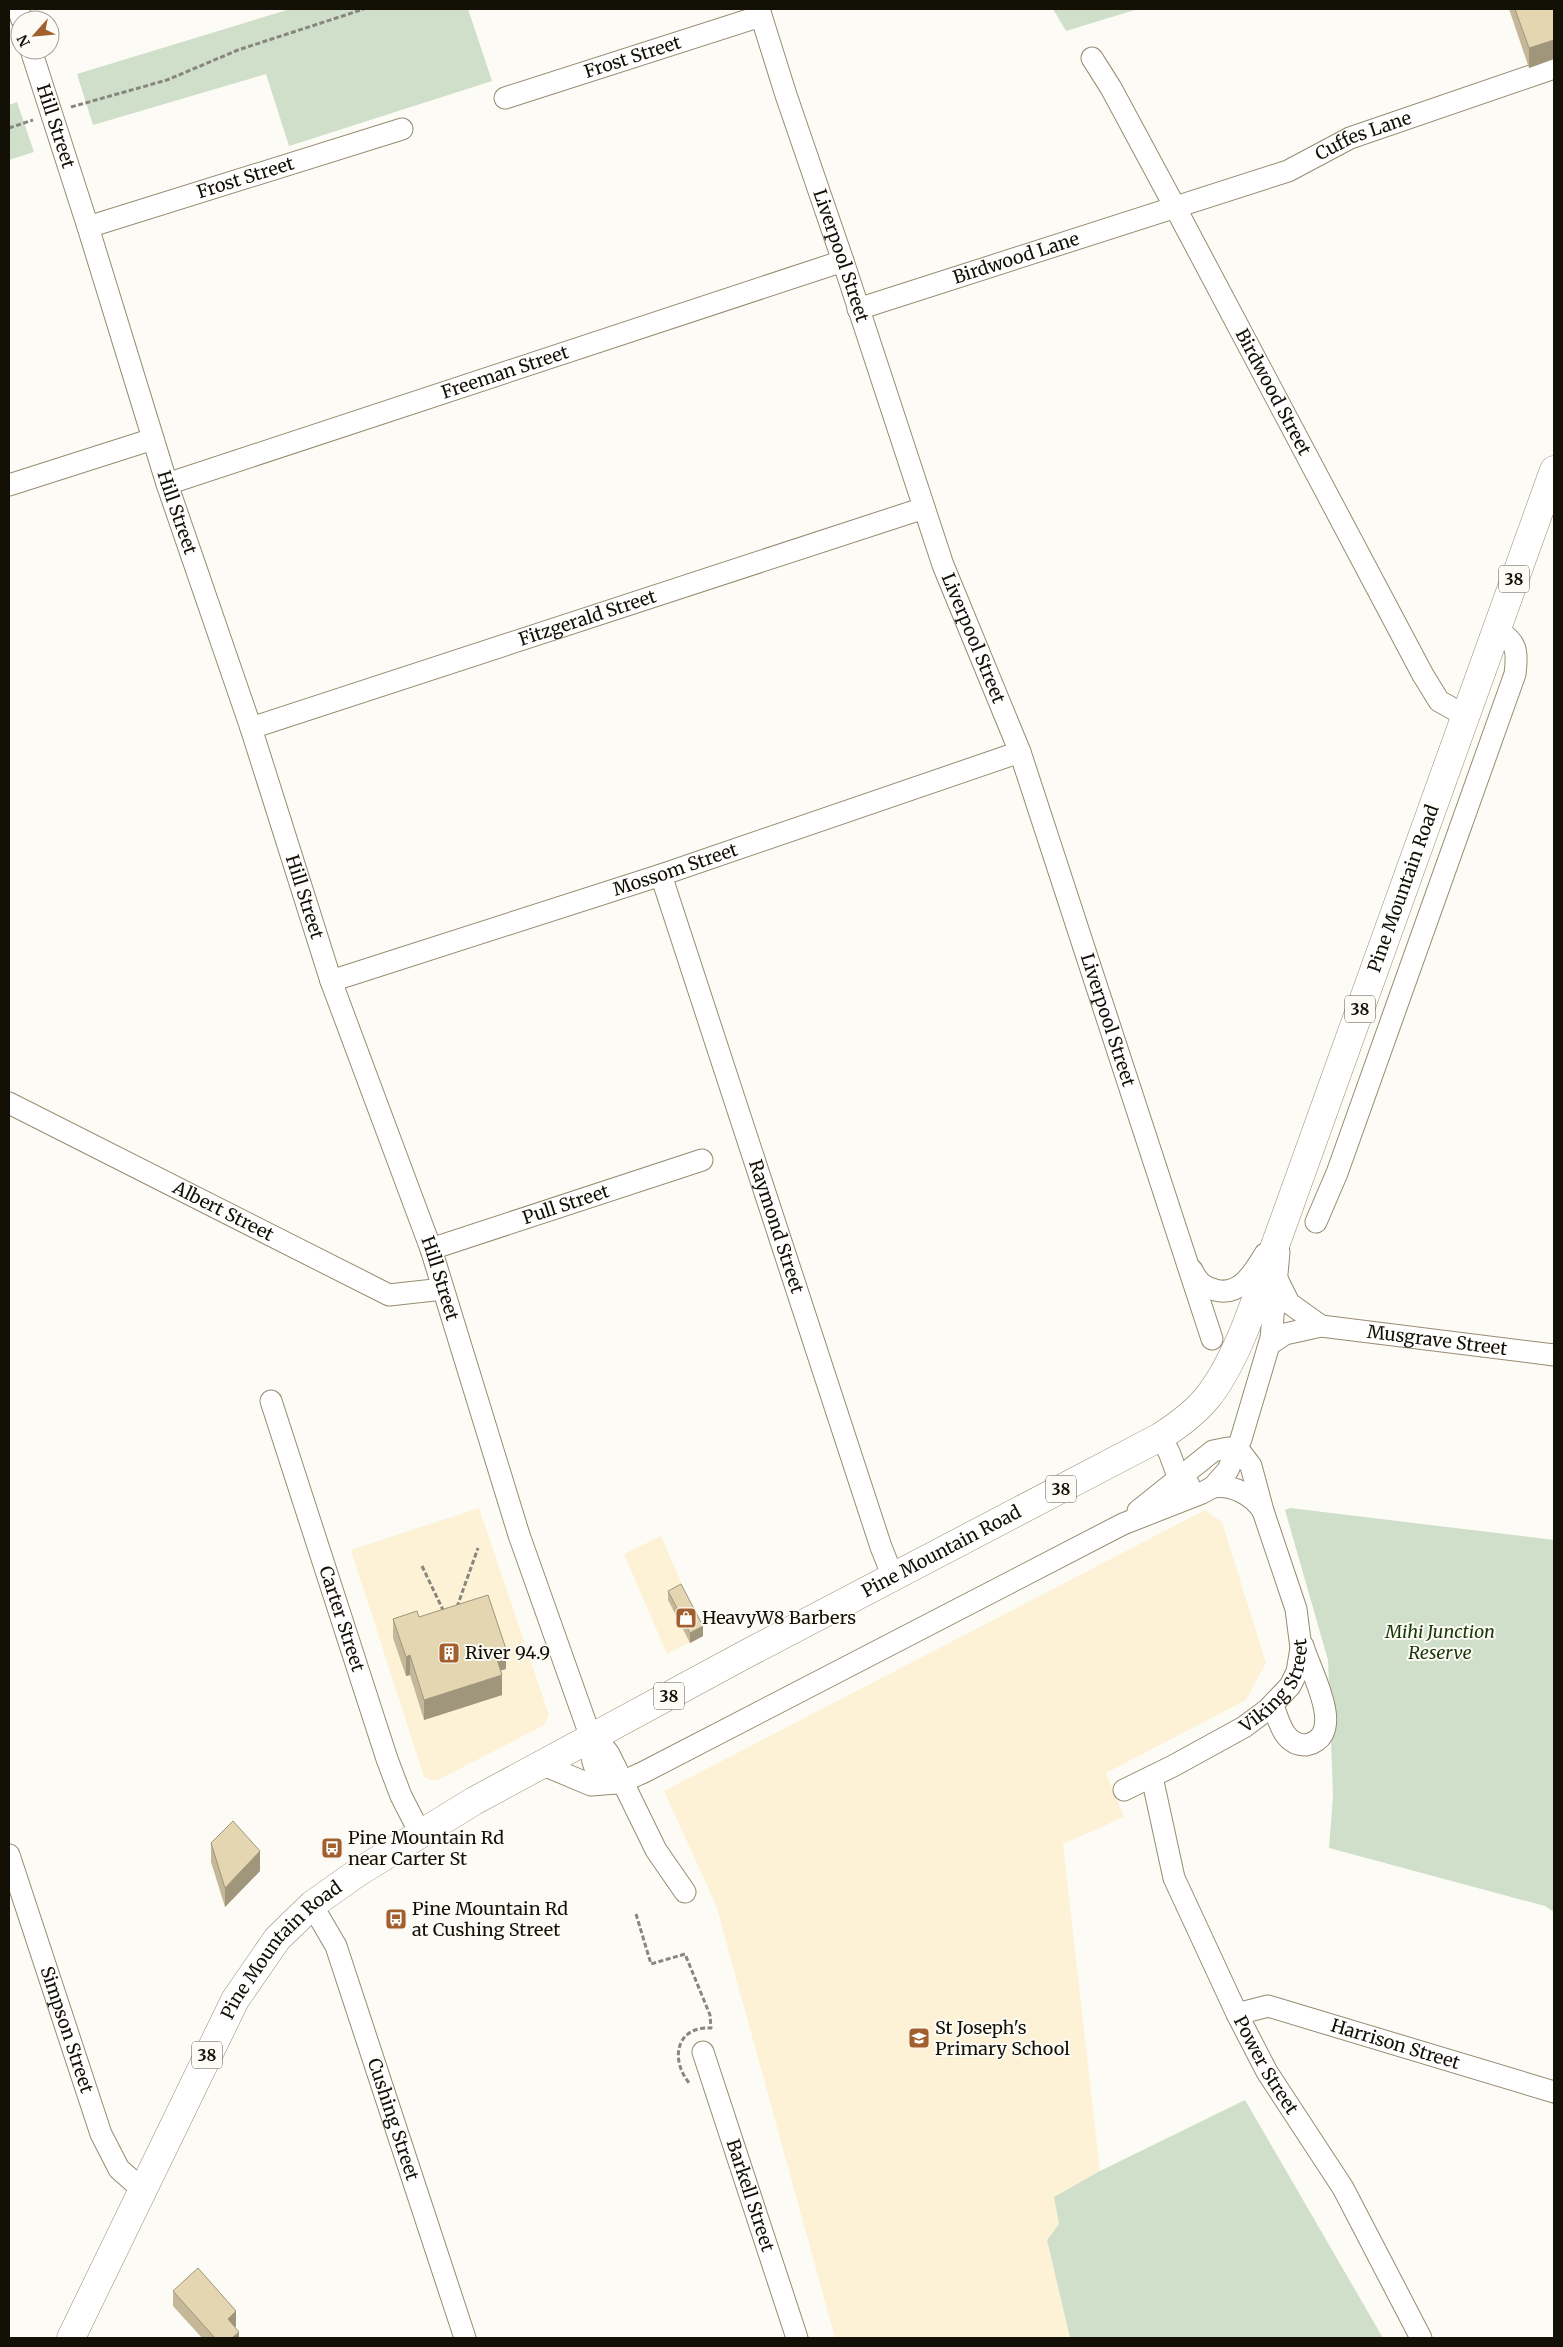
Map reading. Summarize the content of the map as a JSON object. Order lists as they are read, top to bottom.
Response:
{
  "streets": {
    "main road": ["38", "Pine Mountain Road"],
    "street": [
      "Frost Street",
      "Hill Street",
      "Cuffes Lane",
      "Liverpool Street",
      "Birdwood Lane",
      "Freeman Street",
      "Birdwood Street",
      "Fitzgerald Street",
      "Mossom Street",
      "Pull Street",
      "Albert Street",
      "Raymond Street",
      "Musgrave Street",
      "Carter Street",
      "Viking Street",
      "Simpson Street",
      "Harrison Street",
      "Power Street",
      "Cushing Street",
      "Barkell Street"
    ]
  },
  "crossings": [
    ["Frost Street", "Hill Street"],
    ["Frost Street", "Liverpool Street"],
    ["Hill Street", "Freeman Street"],
    ["Hill Street", "Fitzgerald Street"],
    ["Hill Street", "Mossom Street"],
    ["Hill Street", "Pine Mountain Road"],
    ["Hill Street", "Pull Street"],
    ["Hill Street", "Albert Street"],
    ["Cuffes Lane", "Birdwood Lane"],
    ["Cuffes Lane", "Birdwood Street"],
    ["Liverpool Street", "Birdwood Lane"],
    ["Liverpool Street", "Freeman Street"],
    ["Liverpool Street", "Fitzgerald Street"],
    ["Liverpool Street", "Mossom Street"],
    ["Liverpool Street", "Pine Mountain Road"],
    ["Birdwood Lane", "Birdwood Street"],
    ["Birdwood Street", "Pine Mountain Road"],
    ["Mossom Street", "Raymond Street"],
    ["Pine Mountain Road", "Raymond Street"],
    ["Pine Mountain Road", "Musgrave Street"],
    ["Pine Mountain Road", "Carter Street"],
    ["Pine Mountain Road", "Viking Street"],
    ["Pine Mountain Road", "Simpson Street"],
    ["Pine Mountain Road", "Cushing Street"],
    ["Viking Street", "Power Street"],
    ["Harrison Street", "Power Street"]
  ],
  "parks": ["Mihi Junction Reserve"],
  "places": {
    "shop": ["HeavyW8 Barbers"],
    "building": ["River 94.9"],
    "bus stop": ["Pine Mountain Rd near Carter St", "Pine Mountain Rd at Cushing Street"],
    "school or university": ["St Joseph's Primary School"]
  },
  "north": "bottom left"
}
